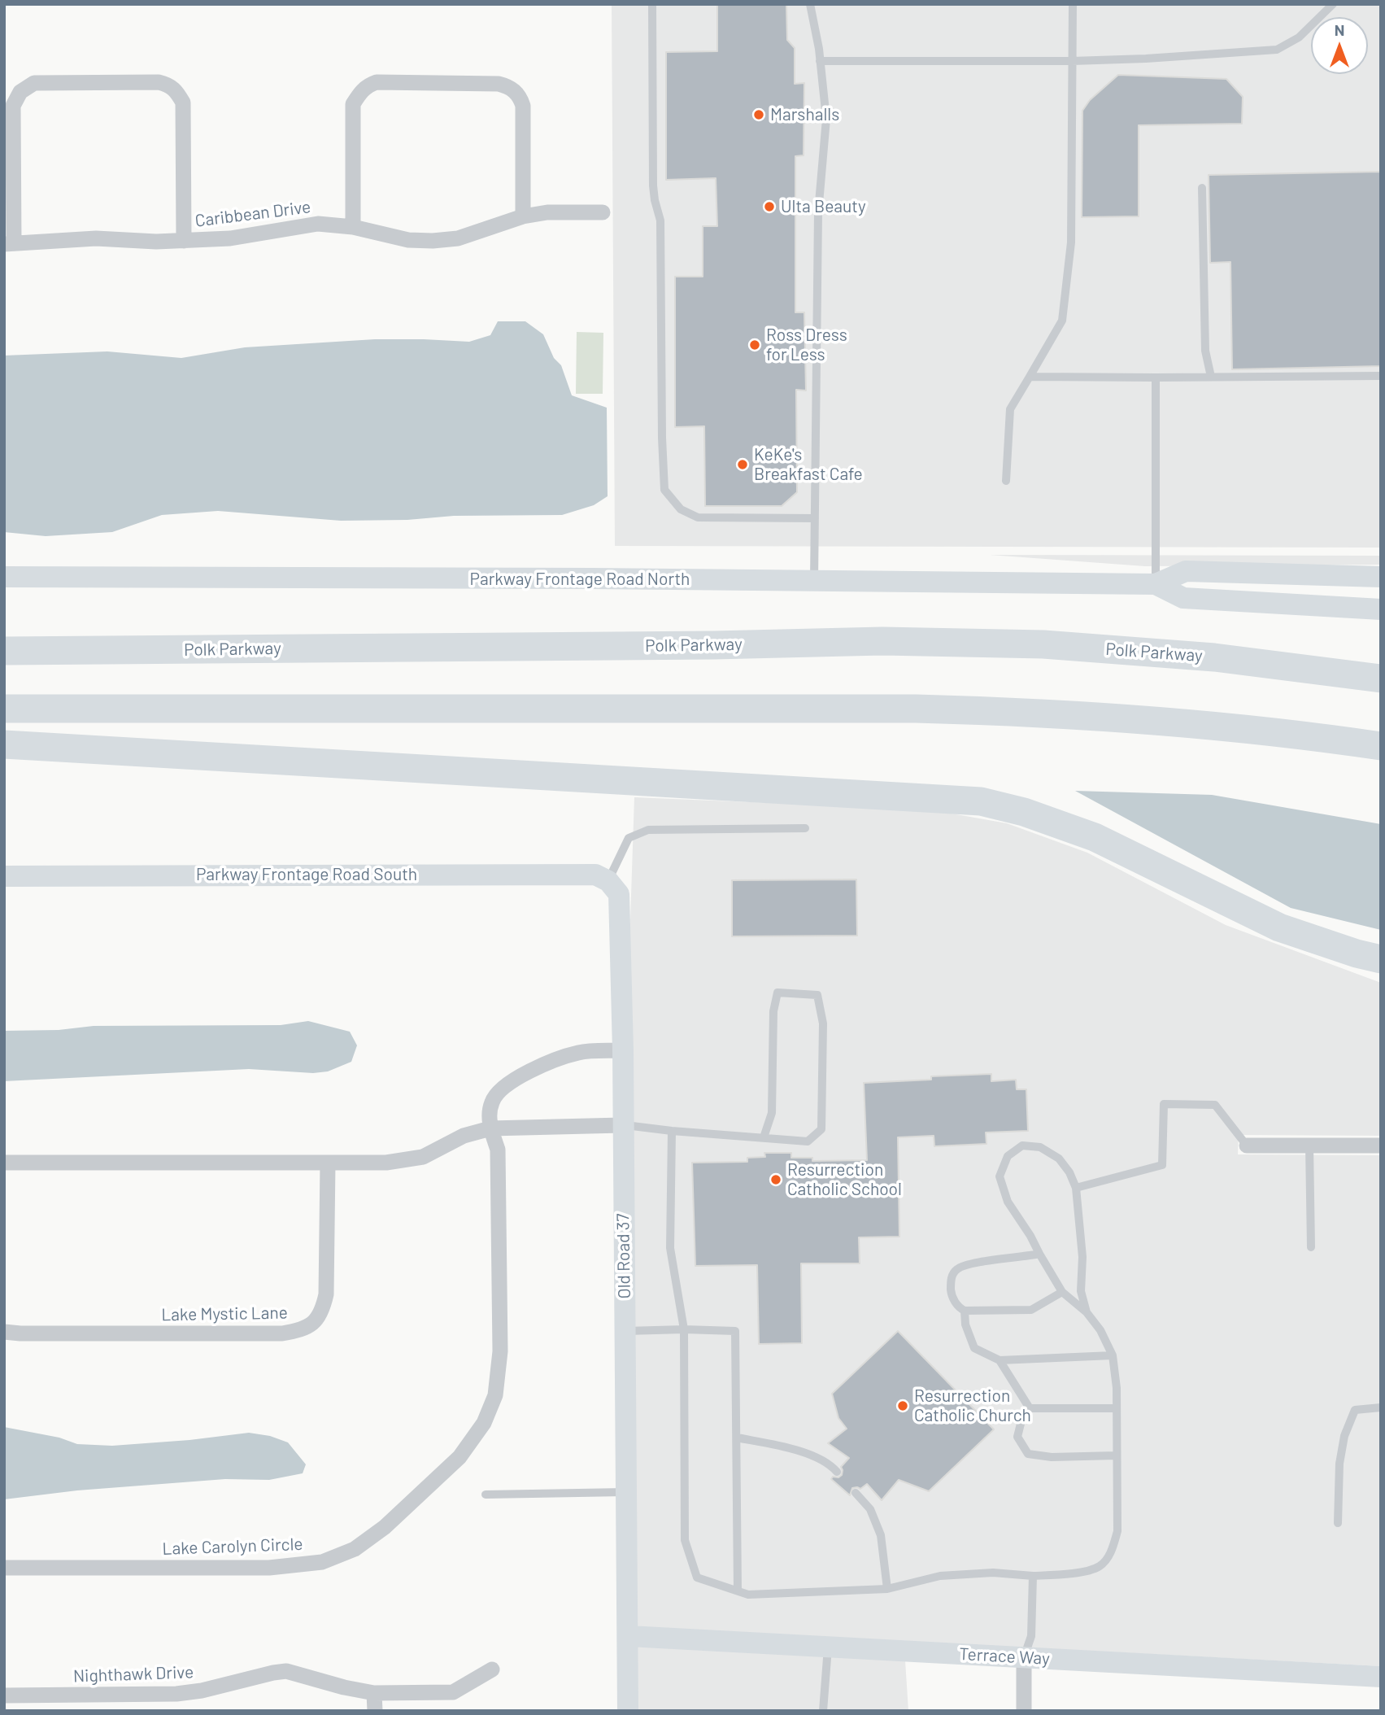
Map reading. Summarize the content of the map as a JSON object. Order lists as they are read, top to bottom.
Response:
{
  "streets": {
    "highway": ["Polk Parkway"],
    "street": [
      "Caribbean Drive",
      "Parkway Frontage Road North",
      "Parkway Frontage Road South",
      "Old Road 37",
      "Lake Mystic Lane",
      "Lake Carolyn Circle",
      "Terrace Way",
      "Nighthawk Drive"
    ]
  },
  "crossings": [
    ["Parkway Frontage Road South", "Old Road 37"],
    ["Old Road 37", "Lake Carolyn Circle"],
    ["Old Road 37", "Terrace Way"]
  ],
  "places": [
    "Marshalls",
    "Ulta Beauty",
    "Ross Dress for Less",
    "KeKe's Breakfast Cafe",
    "Resurrection Catholic School",
    "Resurrection Catholic Church"
  ],
  "north": "top"
}
